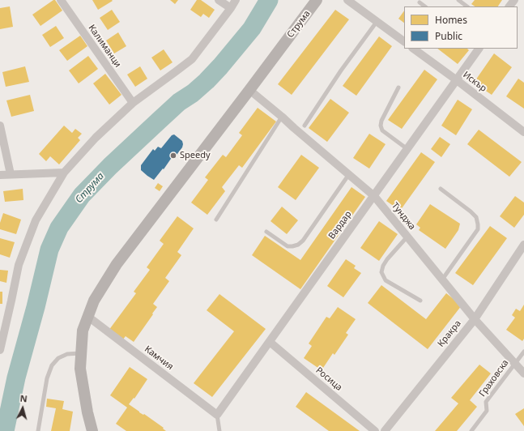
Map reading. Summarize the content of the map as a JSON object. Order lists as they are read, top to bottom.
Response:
{
  "streets": {
    "main road": ["Струма"],
    "street": [
      "Калиманци",
      "Искър",
      "Тунджа",
      "Вардар",
      "Кракра",
      "Камчия",
      "Росица"
    ],
    "lane": ["Граховска"]
  },
  "crossings": [
    ["Струма", "Тунджа"],
    ["Струма", "Камчия"],
    ["Искър", "Вардар"],
    ["Тунджа", "Вардар"],
    ["Тунджа", "Кракра"],
    ["Тунджа", "Граховска"],
    ["Вардар", "Камчия"],
    ["Вардар", "Росица"]
  ],
  "water": ["Струма"],
  "places": ["Speedy"],
  "legend": ["Homes", "Public"],
  "north": "top"
}
